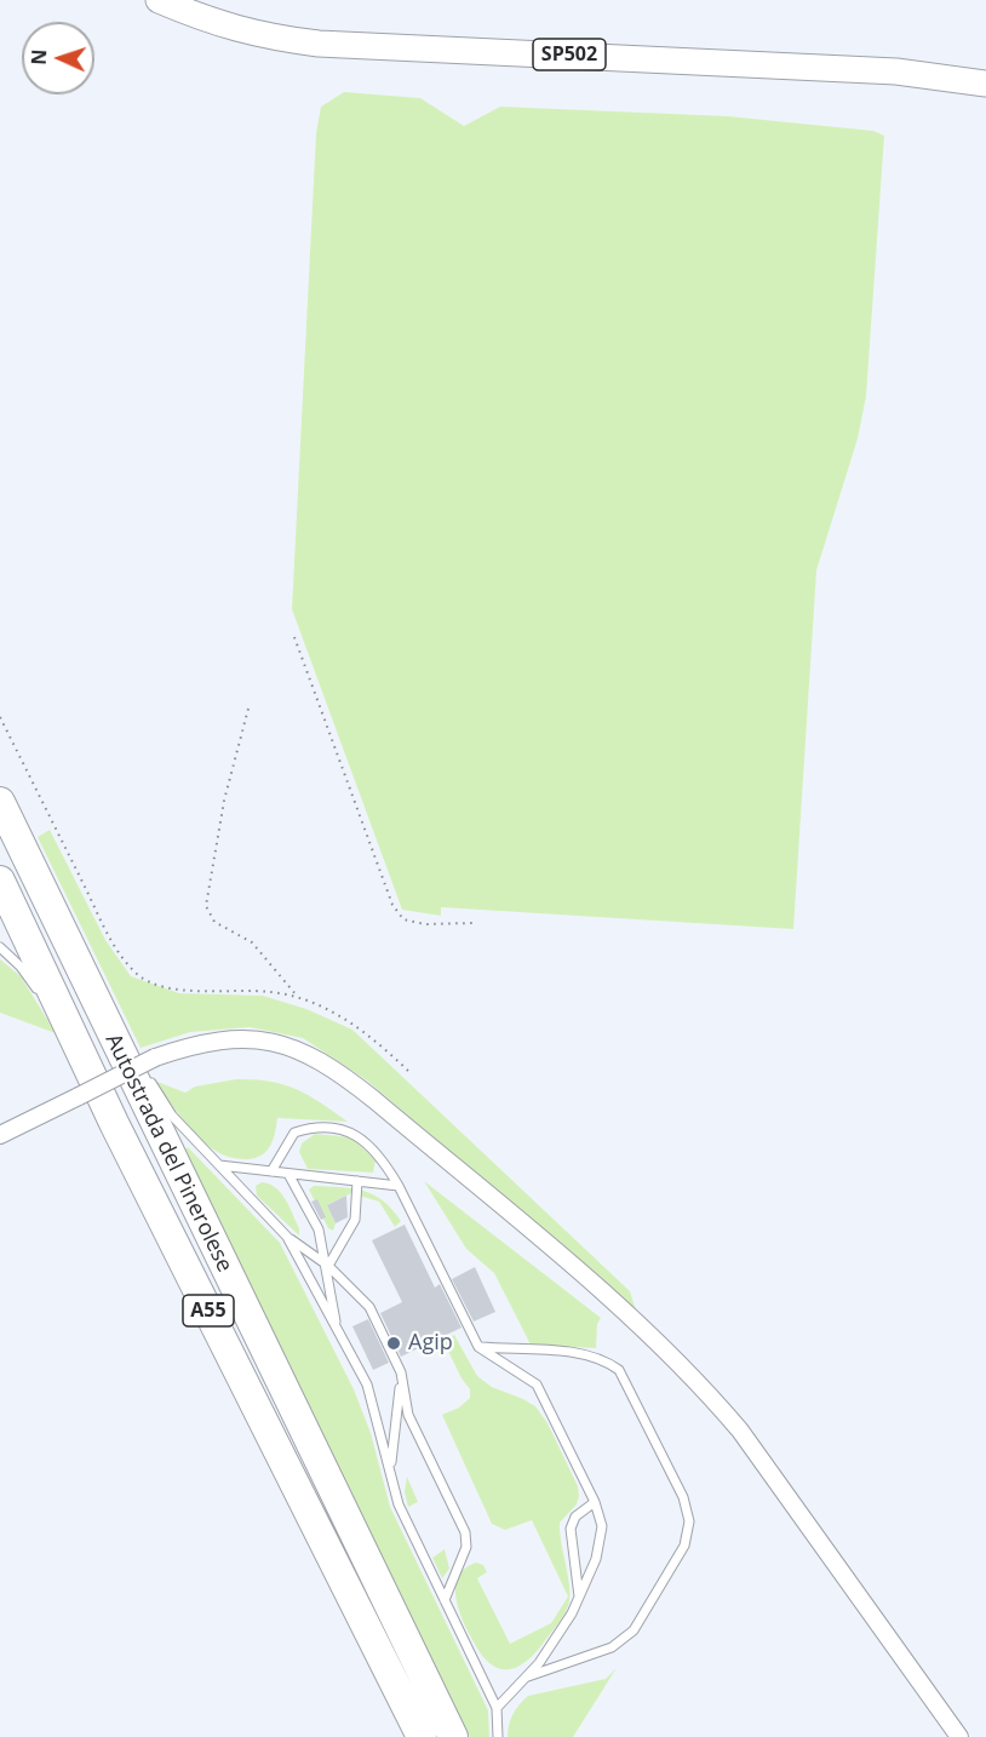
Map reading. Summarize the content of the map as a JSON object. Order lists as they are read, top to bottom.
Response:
{
  "streets": {
    "highway": ["Autostrada del Pinerolese", "A55"],
    "main road": ["SP502"]
  },
  "places": ["Agip"],
  "north": "left"
}
